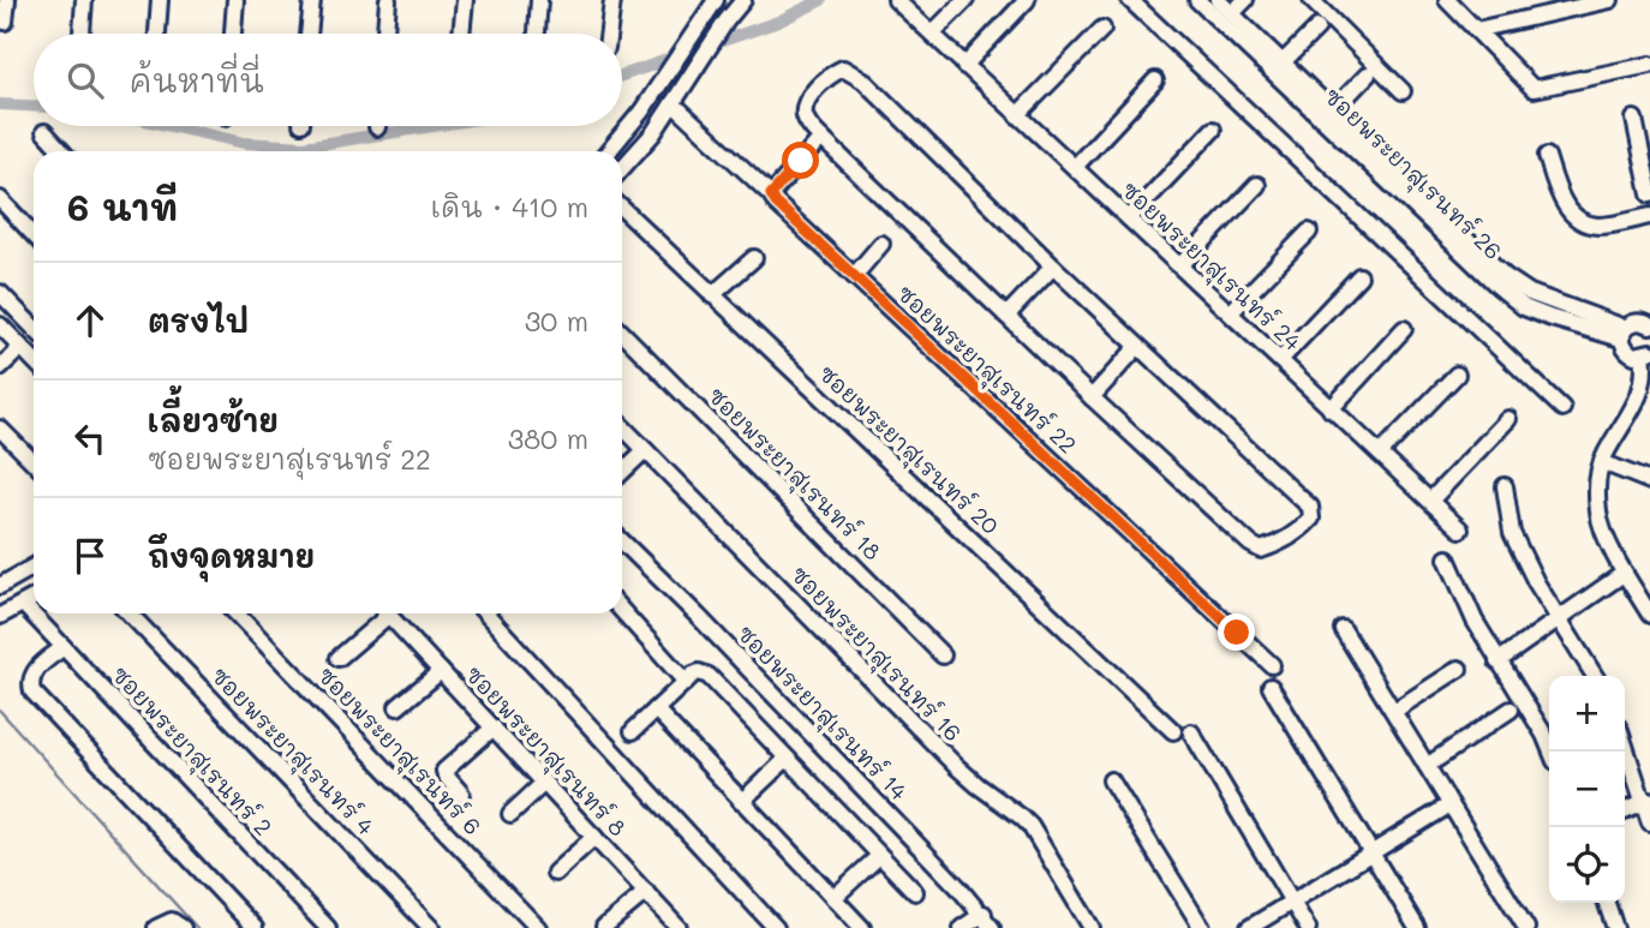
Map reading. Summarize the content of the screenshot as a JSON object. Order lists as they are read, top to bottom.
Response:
{
  "streets": {
    "street": [
      "ซอยพระยาสุเรนทร์ 26",
      "ซอยพระยาสุเรนทร์ 24",
      "ซอยพระยาสุเรนทร์ 22",
      "ซอยพระยาสุเรนทร์ 20",
      "ซอยพระยาสุเรนทร์ 18",
      "ซอยพระยาสุเรนทร์ 16",
      "ซอยพระยาสุเรนทร์ 14",
      "ซอยพระยาสุเรนทร์ 2",
      "ซอยพระยาสุเรนทร์ 4",
      "ซอยพระยาสุเรนทร์ 6",
      "ซอยพระยาสุเรนทร์ 8"
    ]
  },
  "page": {
    "search": "ค้นหาที่นี่",
    "heading": ["6 นาที", "เดิน · 410 m"],
    "list": [
      ["ตรงไป", "30 m"],
      ["เลี้ยวซ้าย", "ซอยพระยาสุเรนทร์ 22", "380 m"],
      "ถึงจุดหมาย"
    ],
    "map_buttons": ["+", "−"]
  }
}
